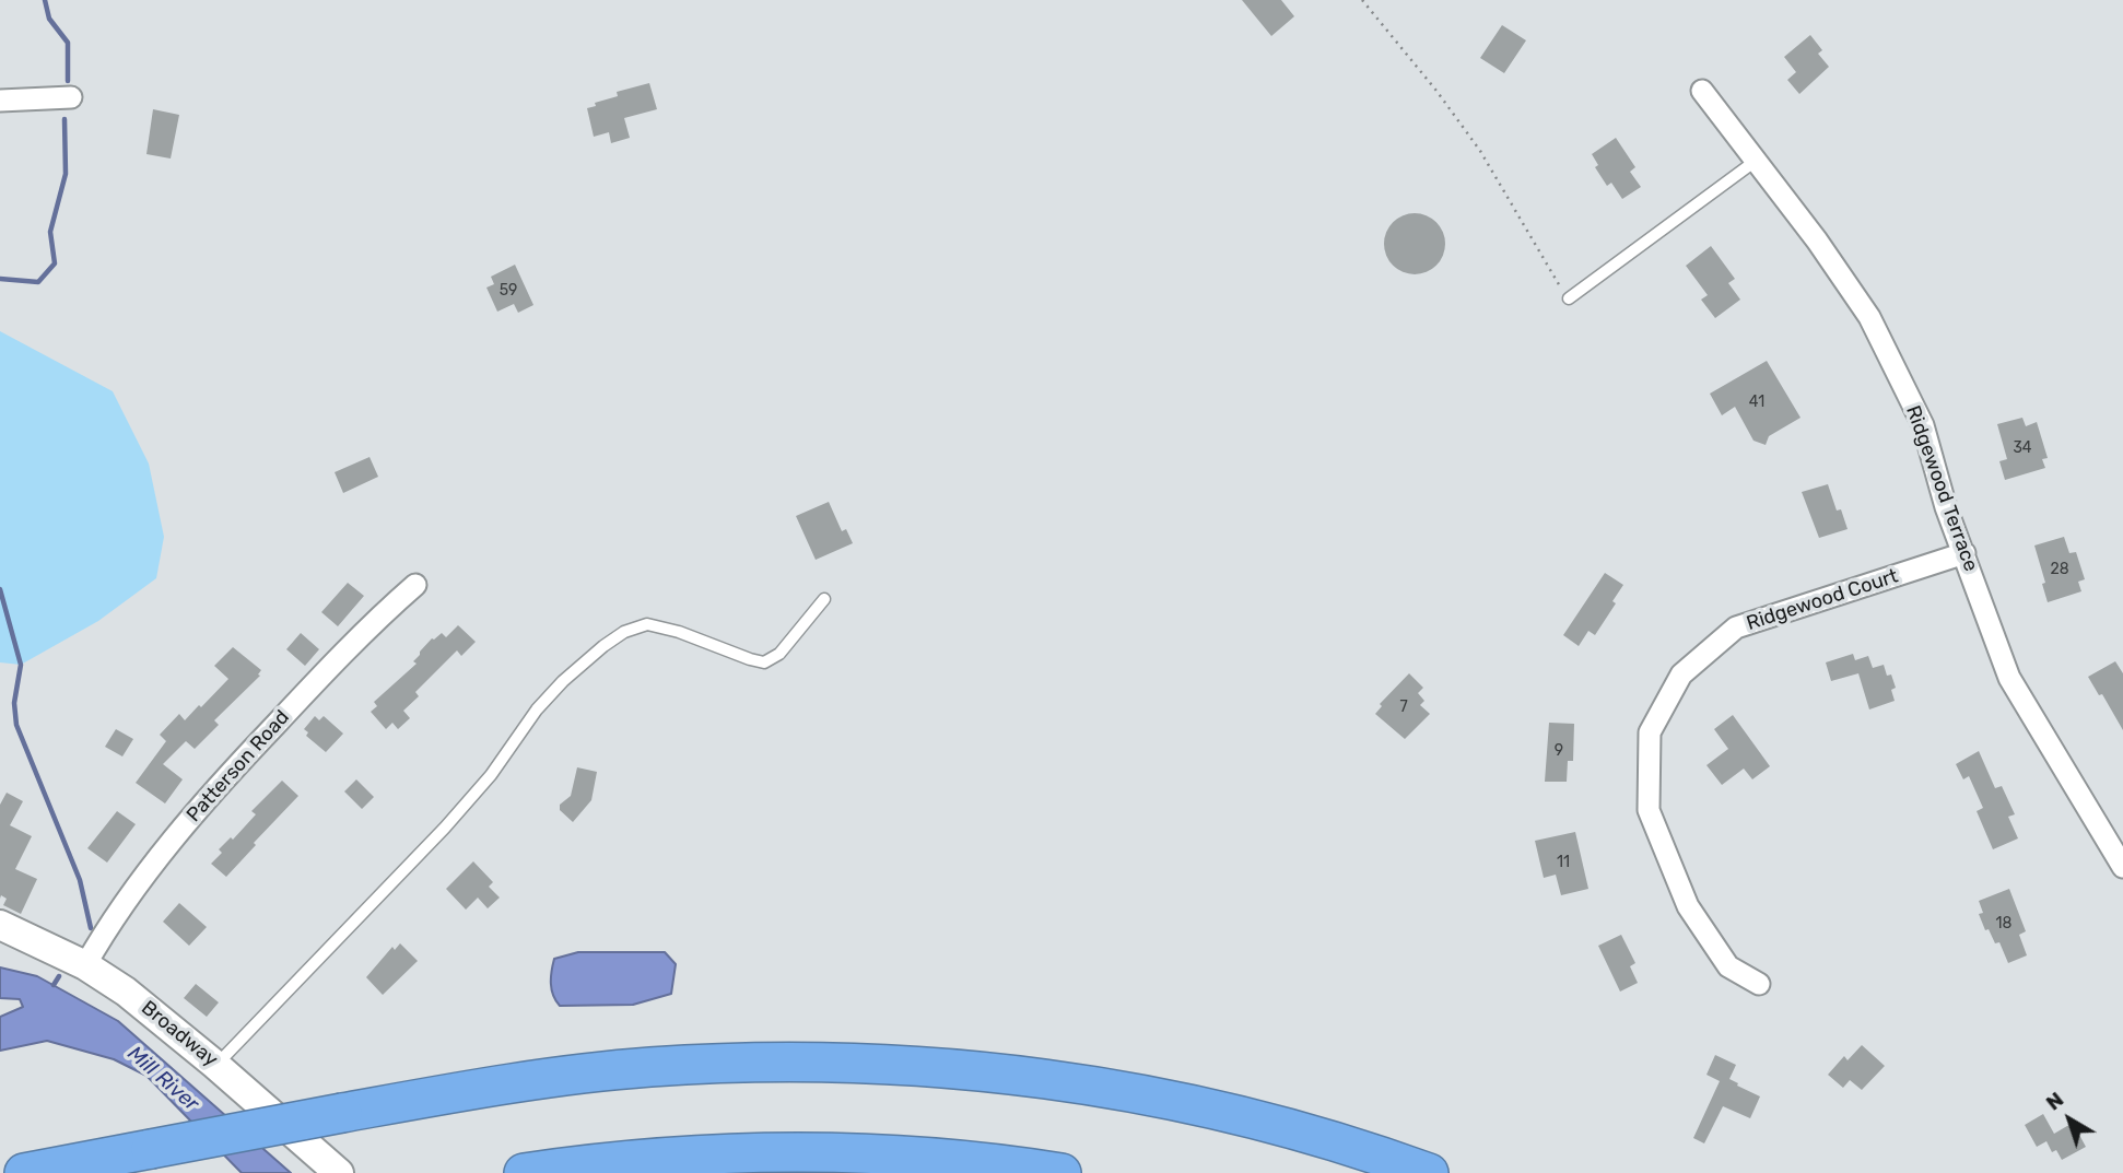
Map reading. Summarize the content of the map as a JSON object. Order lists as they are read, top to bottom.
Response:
{
  "streets": {
    "main road": ["Broadway"],
    "street": ["Ridgewood Terrace", "Ridgewood Court", "Patterson Road"]
  },
  "crossings": [
    ["Ridgewood Terrace", "Ridgewood Court"],
    ["Patterson Road", "Broadway"]
  ],
  "water": ["Mill River"],
  "house_numbers": [
    "59",
    "41",
    "34",
    "28",
    "7",
    "9",
    "11",
    "18"
  ],
  "north": "top left"
}
